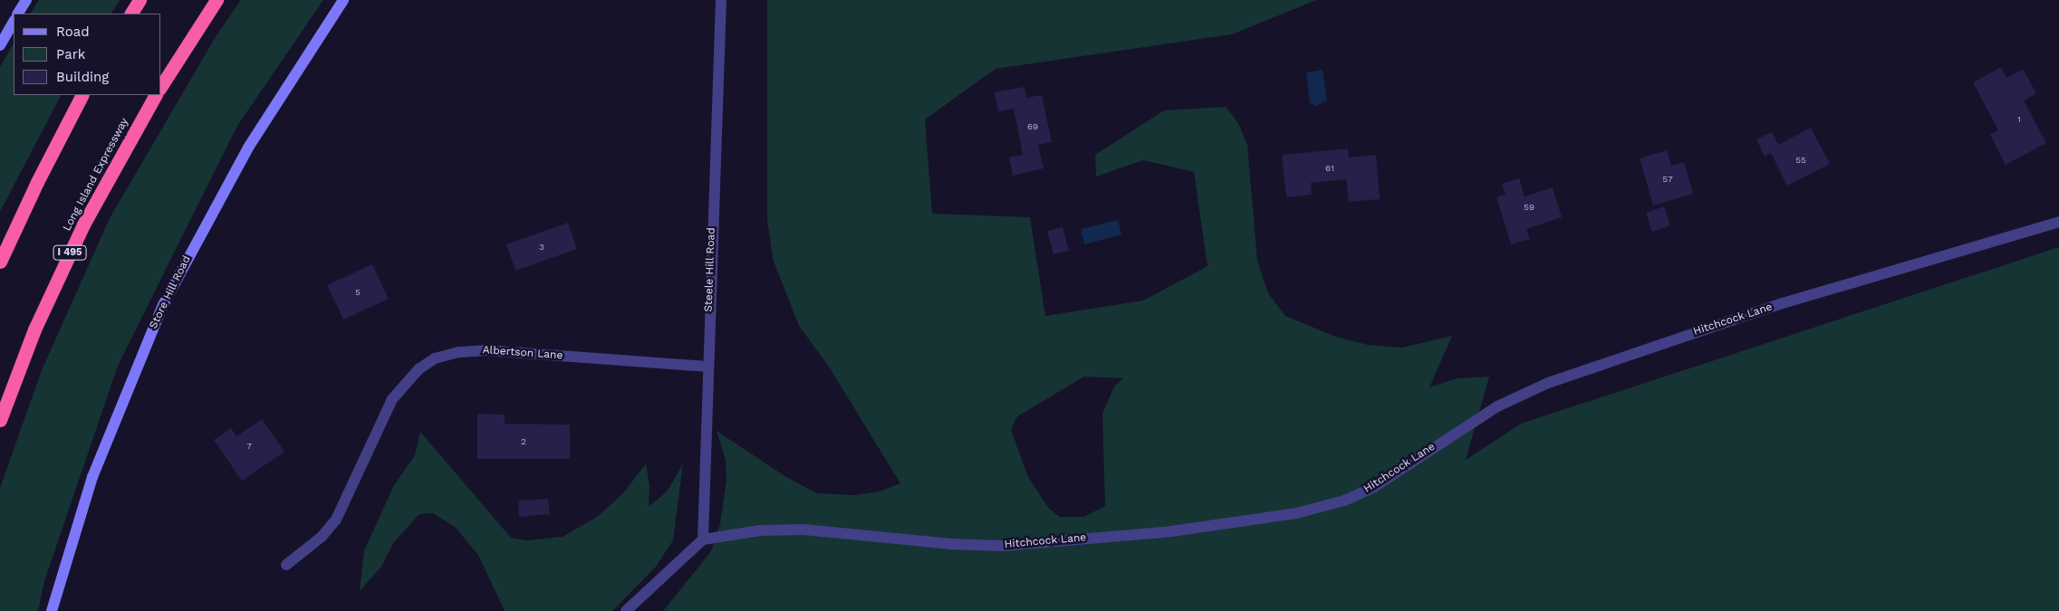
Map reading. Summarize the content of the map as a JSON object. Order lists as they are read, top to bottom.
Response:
{
  "streets": {
    "highway": ["Long Island Expressway", "I 495"],
    "main road": ["Store Hill Road"],
    "street": ["Steele Hill Road", "Hitchcock Lane", "Albertson Lane"]
  },
  "crossings": [
    ["Steele Hill Road", "Hitchcock Lane"],
    ["Steele Hill Road", "Albertson Lane"]
  ],
  "house_numbers": [
    "1",
    "69",
    "55",
    "61",
    "57",
    "59",
    "3",
    "5",
    "2",
    "7"
  ],
  "legend": ["Road", "Park", "Building"]
}
